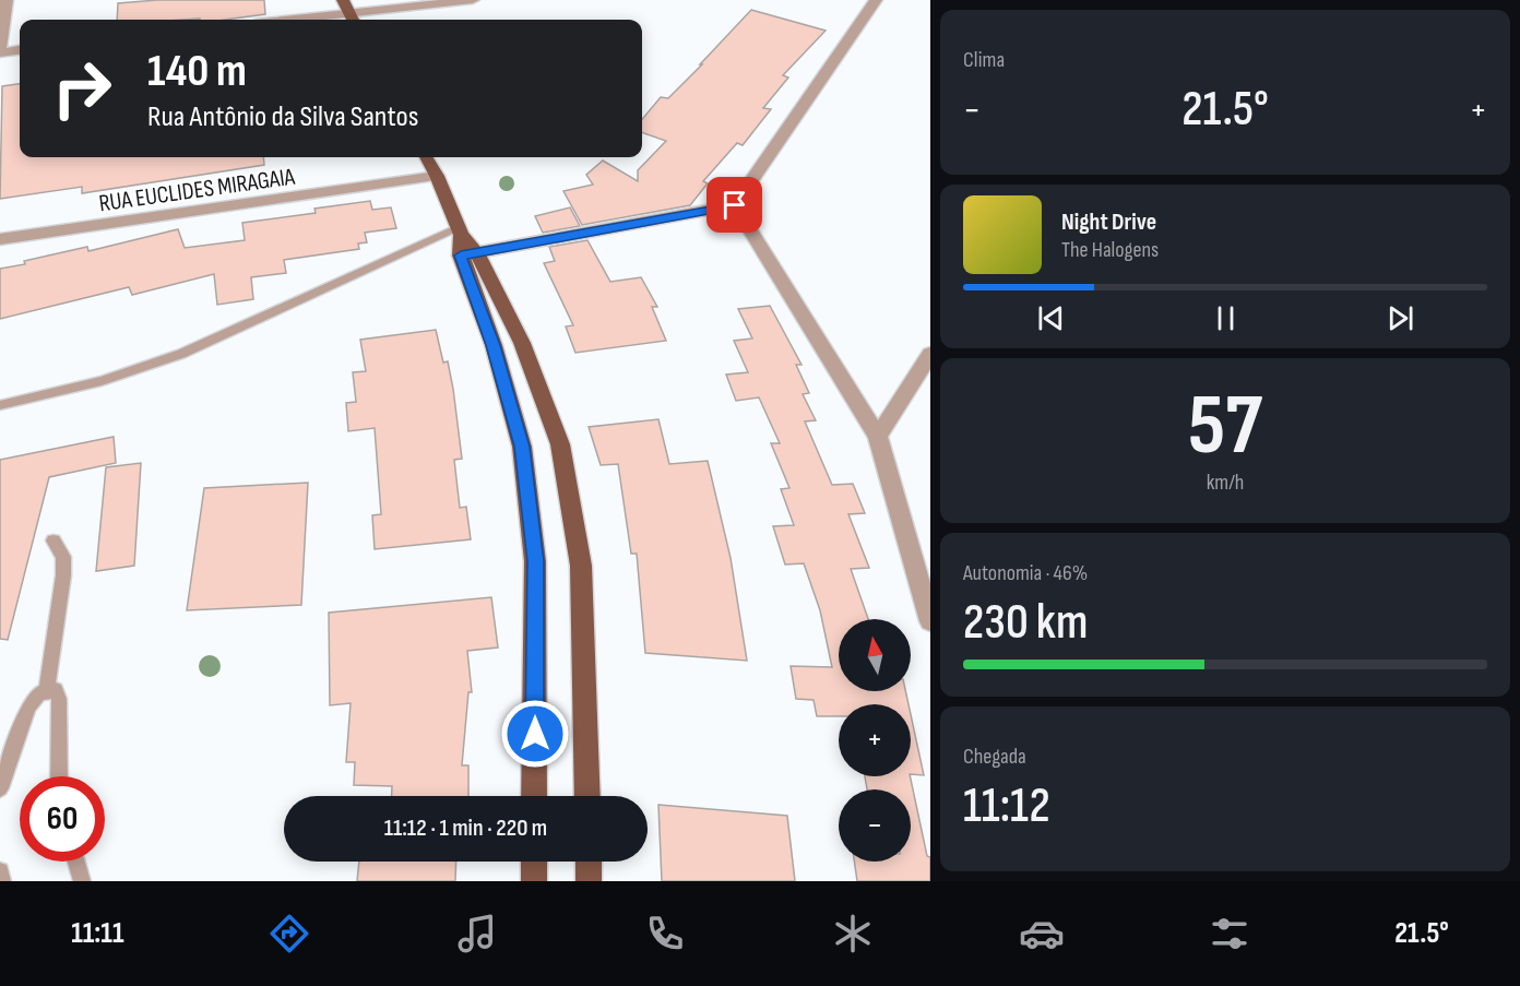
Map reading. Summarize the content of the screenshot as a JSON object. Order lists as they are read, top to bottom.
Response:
{
  "streets": {
    "street": ["RUA EUCLIDES MIRAGAIA"]
  },
  "north": "top",
  "page": {
    "tile": [
      "Clima",
      ["57", "km/h"],
      ["Autonomia · 46%", "230 km"],
      ["Chegada", "11:12"]
    ],
    "turn": ["140 m", "Rua Antônio da Silva Santos"],
    "heat": ["−", "21.5°", "+"],
    "song": ["Night Drive", "The Halogens"],
    "map_buttons": ["+", "−"],
    "limit": "60",
    "trip": "11:12 · 1 min · 220 m",
    "tabs": ["11:11", "21.5°"]
  }
}
